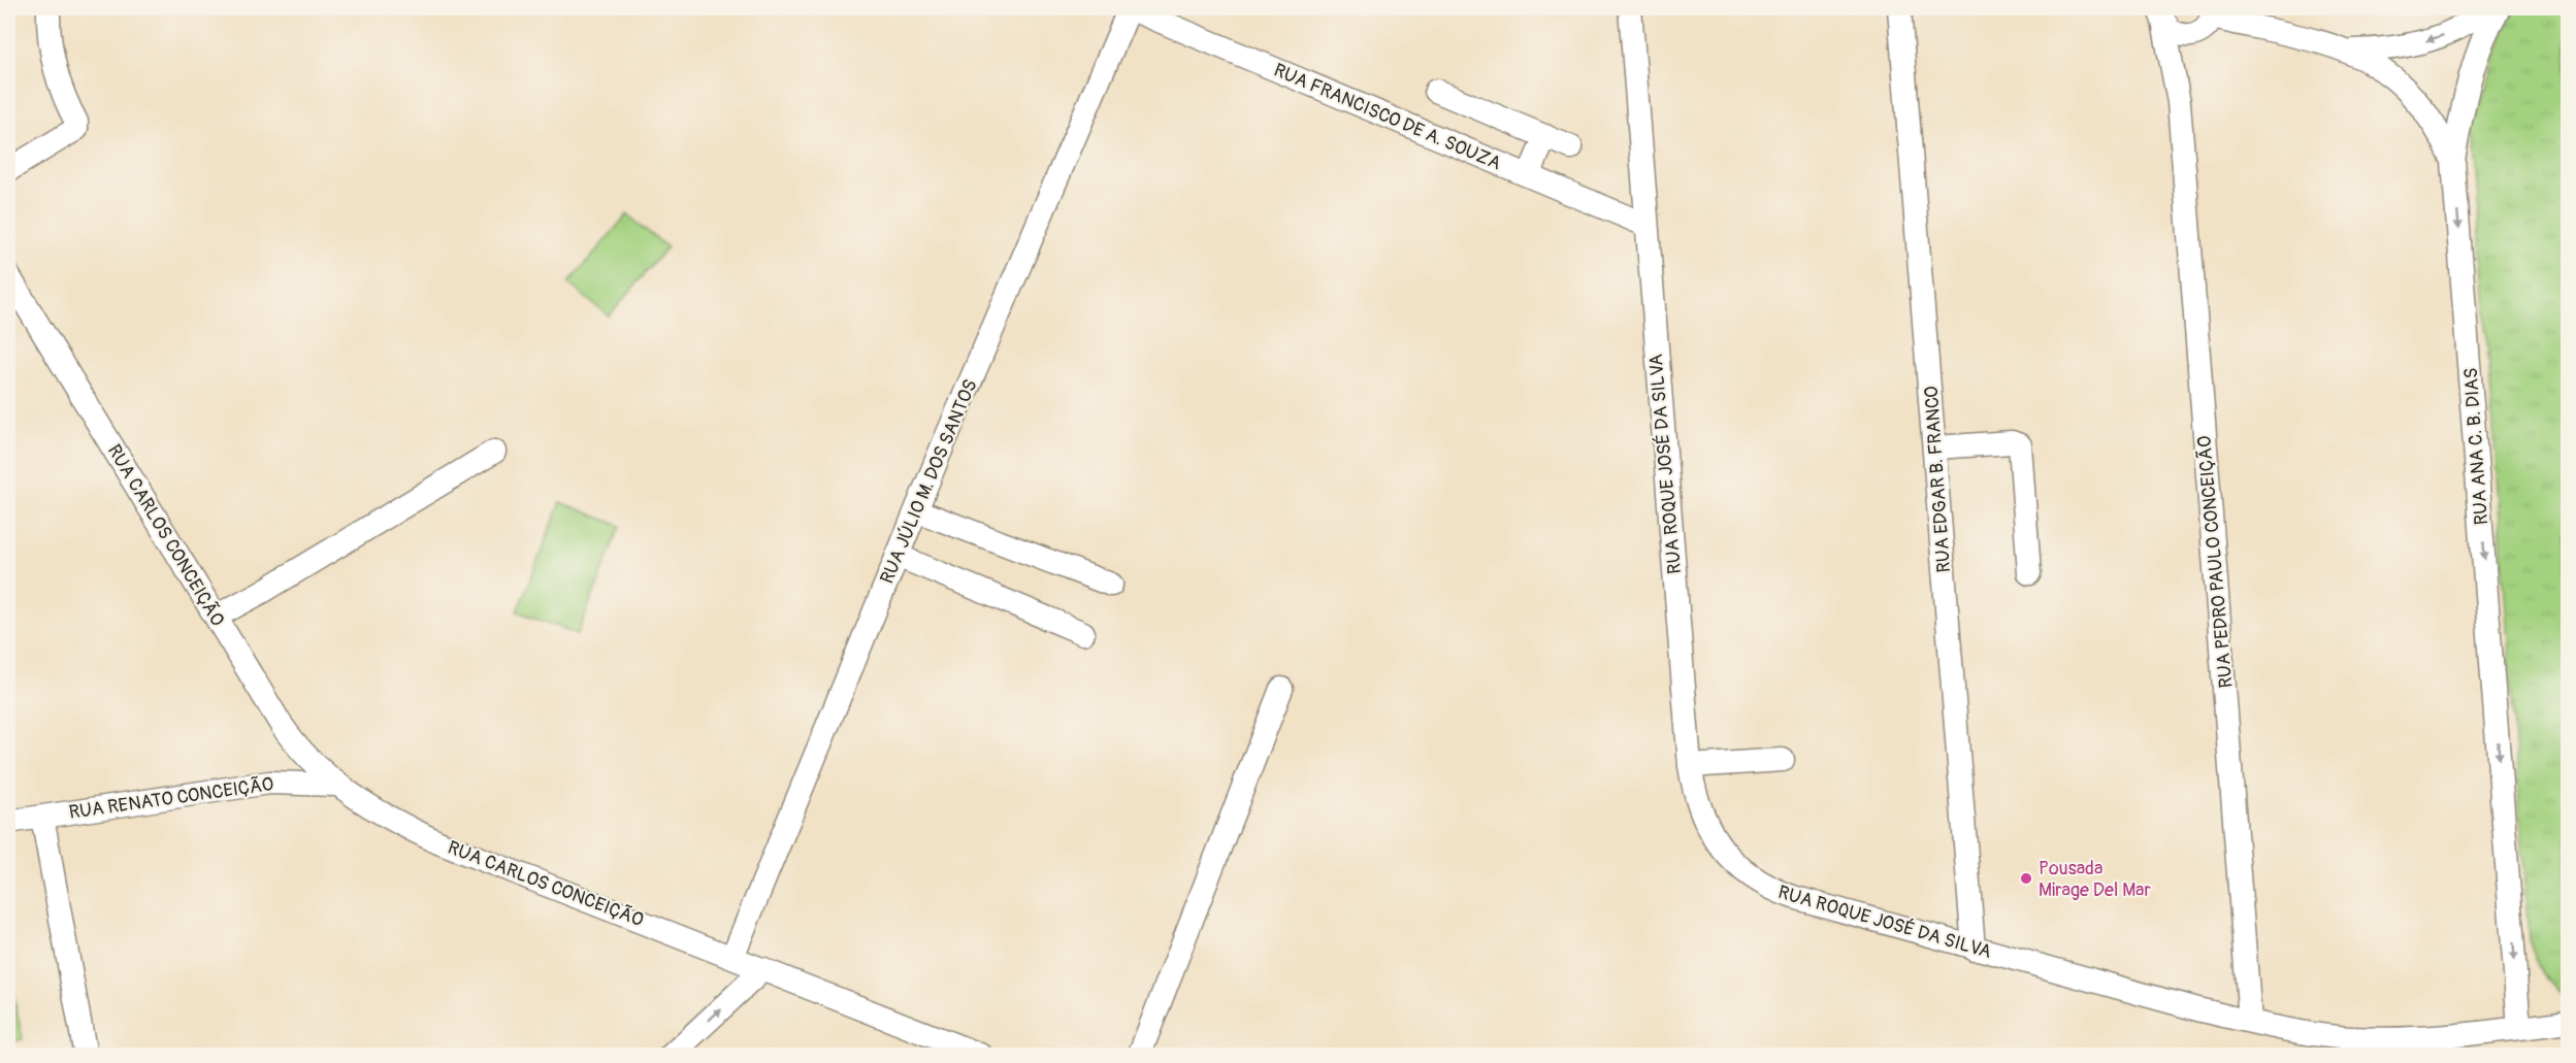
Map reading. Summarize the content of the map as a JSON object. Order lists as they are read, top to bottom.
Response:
{
  "streets": {
    "street": [
      "RUA FRANCISCO DE A. SOUZA",
      "RUA ANA C. B. DIAS",
      "RUA ROQUE JOSÉ DA SILVA",
      "RUA EDGAR B. FRANCO",
      "RUA JÚLIO M. DOS SANTOS",
      "RUA CARLOS CONCEIÇÃO",
      "RUA PEDRO PAULO CONCEIÇÃO",
      "RUA RENATO CONCEIÇÃO"
    ]
  },
  "crossings": [
    ["RUA FRANCISCO DE A. SOUZA", "RUA ROQUE JOSÉ DA SILVA"],
    ["RUA FRANCISCO DE A. SOUZA", "RUA JÚLIO M. DOS SANTOS"],
    ["RUA ANA C. B. DIAS", "RUA ROQUE JOSÉ DA SILVA"],
    ["RUA ANA C. B. DIAS", "RUA PEDRO PAULO CONCEIÇÃO"],
    ["RUA ROQUE JOSÉ DA SILVA", "RUA EDGAR B. FRANCO"],
    ["RUA ROQUE JOSÉ DA SILVA", "RUA PEDRO PAULO CONCEIÇÃO"],
    ["RUA JÚLIO M. DOS SANTOS", "RUA CARLOS CONCEIÇÃO"],
    ["RUA CARLOS CONCEIÇÃO", "RUA RENATO CONCEIÇÃO"]
  ],
  "one_way": ["RUA ANA C. B. DIAS"],
  "places": ["Pousada Mirage Del Mar"]
}
